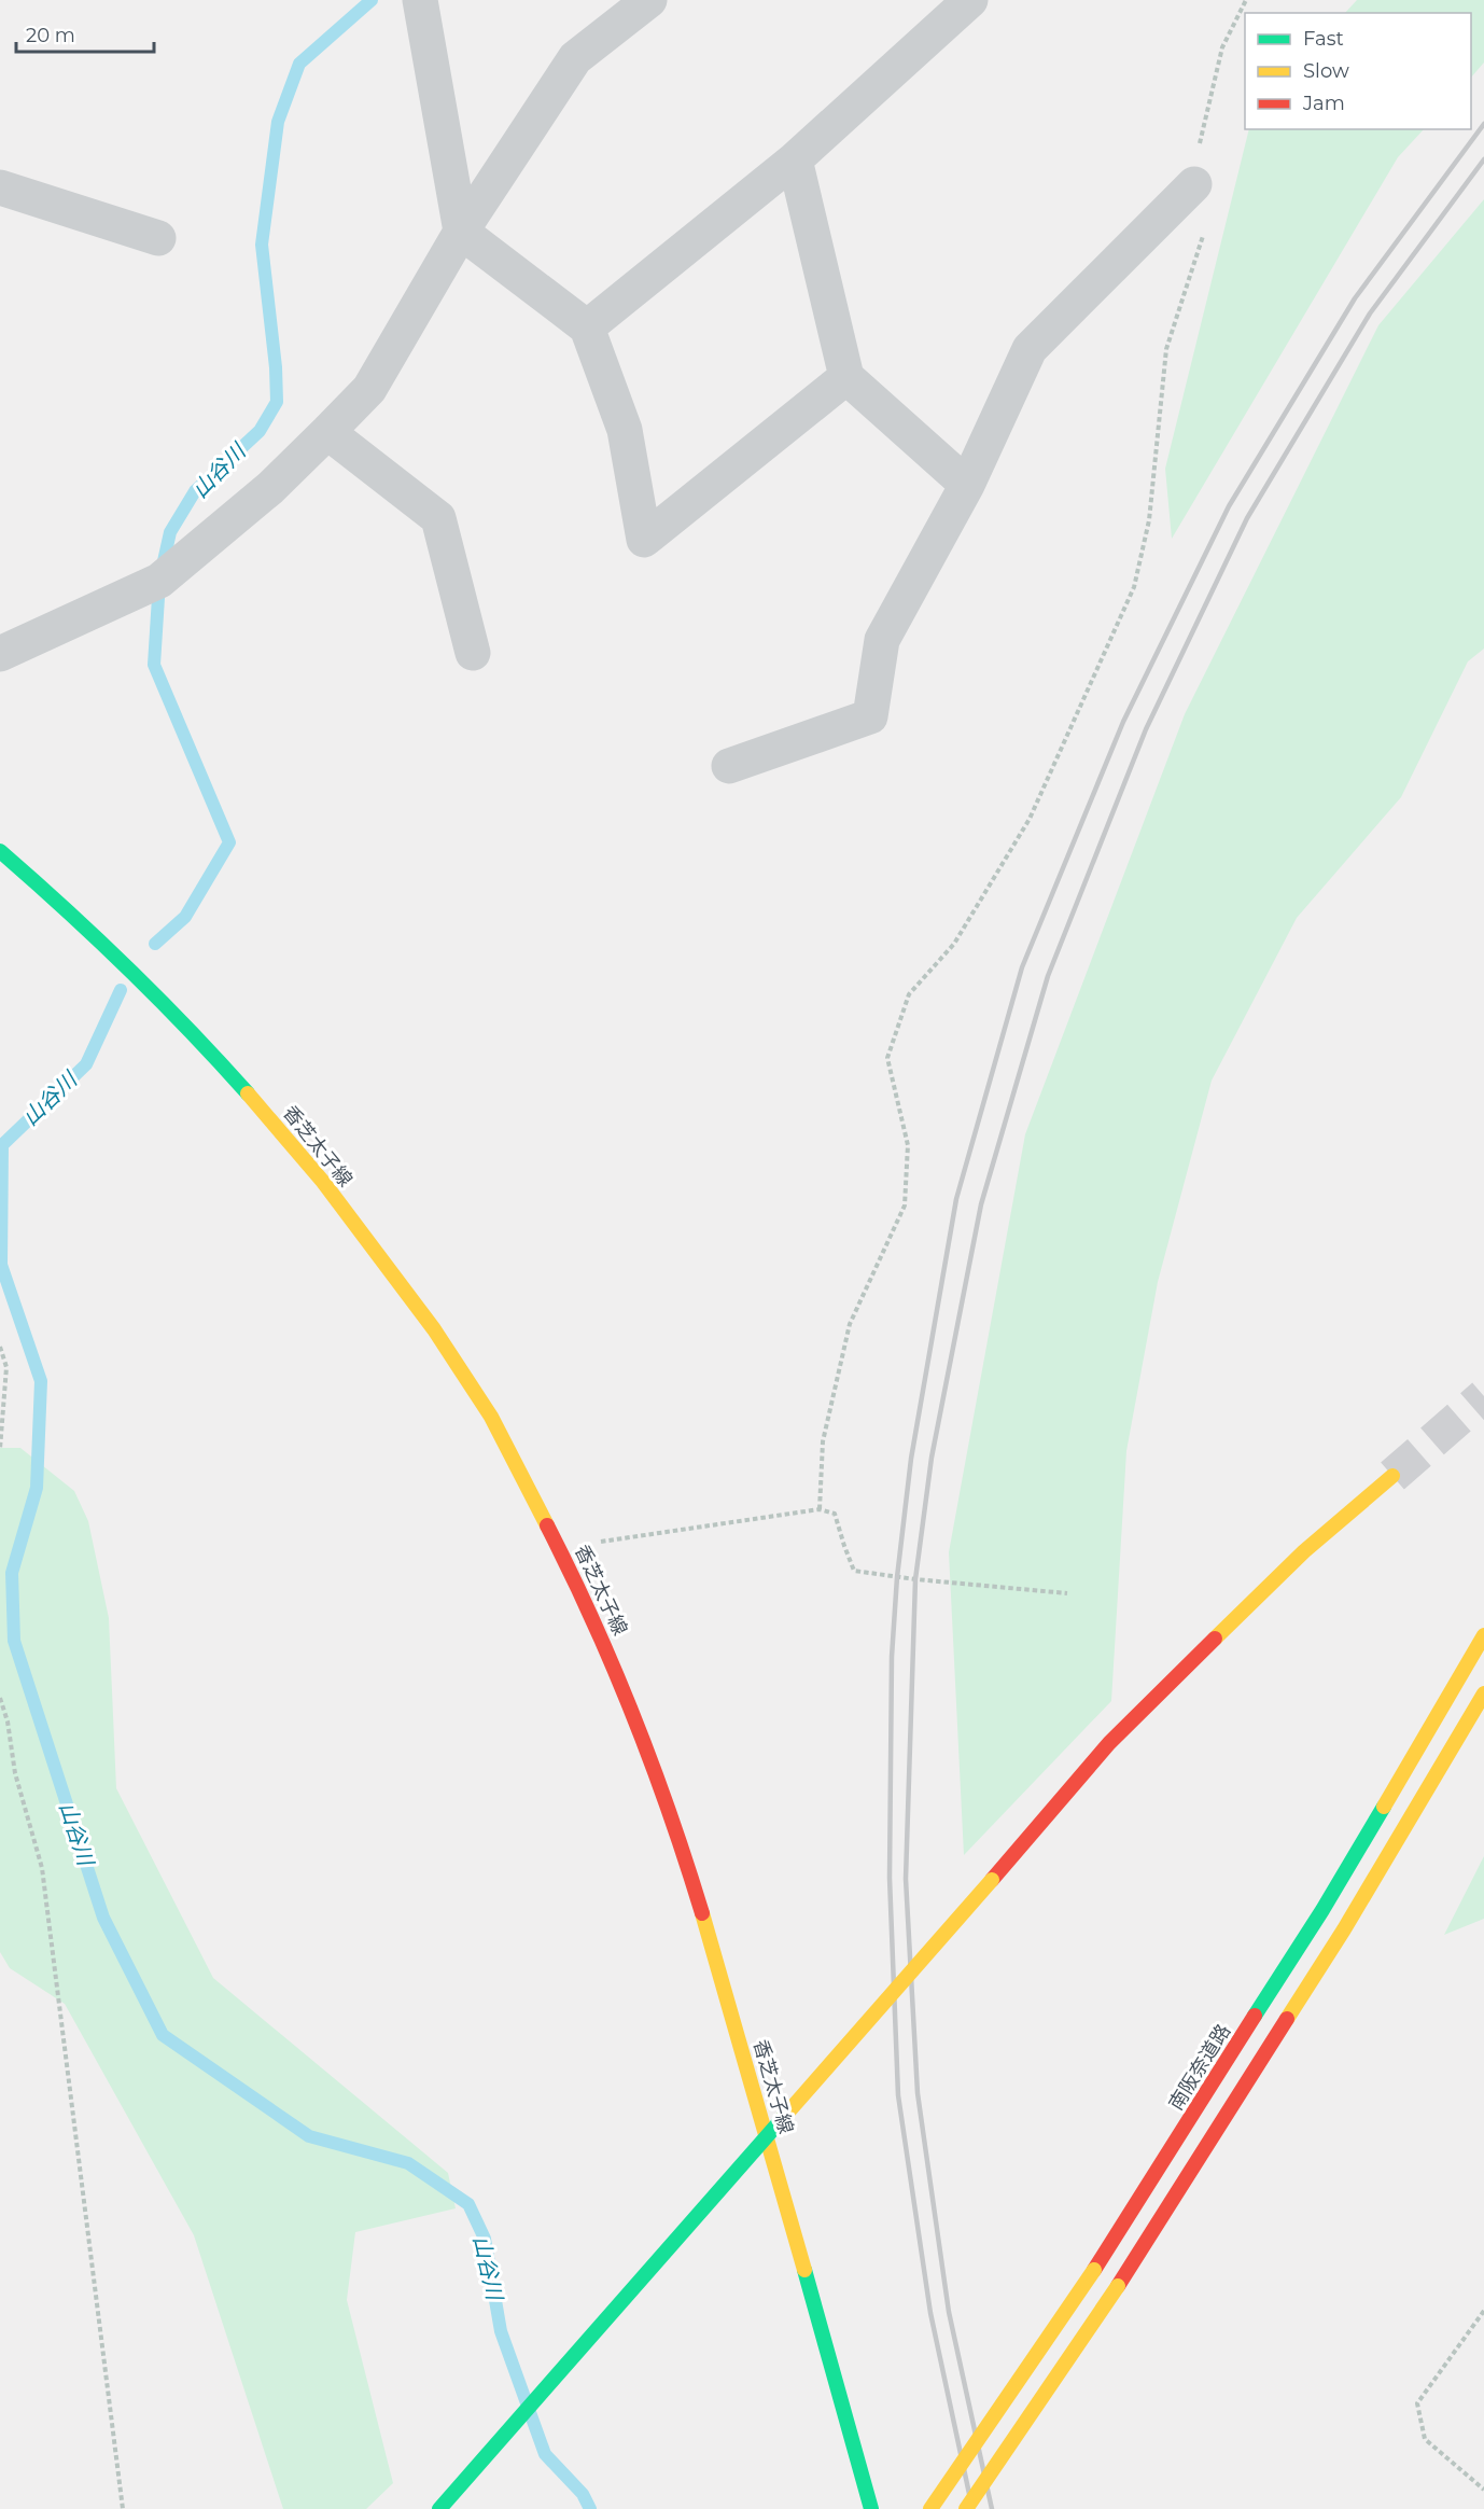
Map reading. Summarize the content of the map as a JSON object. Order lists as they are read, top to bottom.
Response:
{
  "streets": {
    "main road": ["香芝太子線", "南阪奈道路"]
  },
  "water": ["山谷川"],
  "legend": ["Fast", "Slow", "Jam"],
  "scale_bar": "20 m"
}
